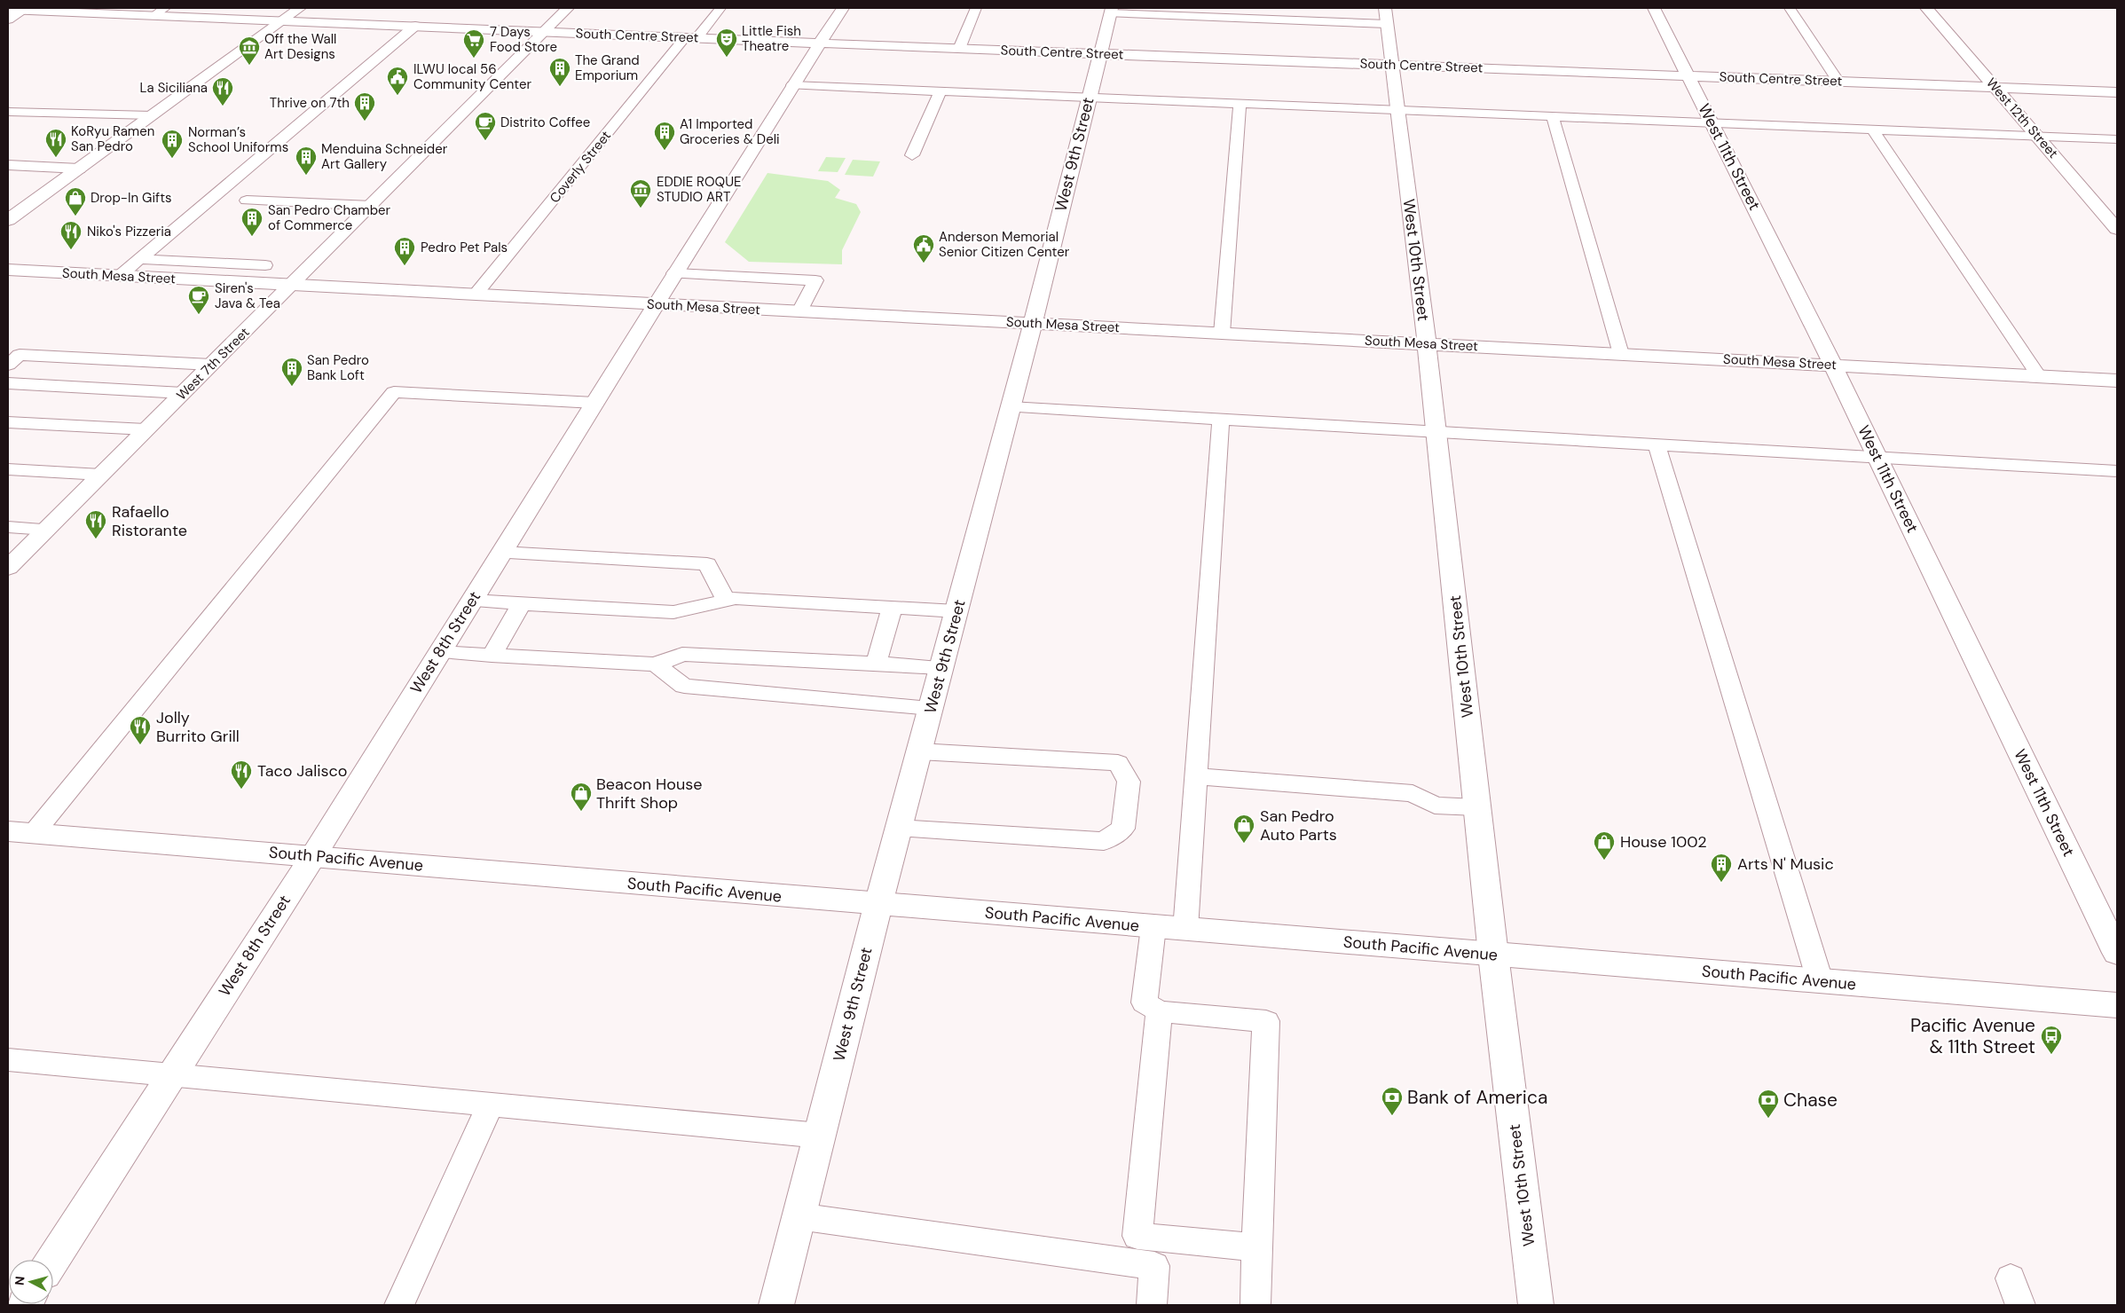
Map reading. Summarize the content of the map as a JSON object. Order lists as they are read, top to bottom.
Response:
{
  "streets": {
    "street": [
      "South Centre Street",
      "West 12th Street",
      "West 9th Street",
      "West 11th Street",
      "West 10th Street",
      "South Mesa Street",
      "West 7th Street",
      "West 8th Street",
      "South Pacific Avenue"
    ],
    "lane": ["Coverly Street"]
  },
  "crossings": [
    ["South Centre Street", "West 12th Street"],
    ["South Centre Street", "West 9th Street"],
    ["South Centre Street", "West 11th Street"],
    ["South Centre Street", "Coverly Street"],
    ["South Centre Street", "West 10th Street"],
    ["South Centre Street", "West 7th Street"],
    ["South Centre Street", "West 8th Street"],
    ["West 9th Street", "South Mesa Street"],
    ["West 9th Street", "South Pacific Avenue"],
    ["West 11th Street", "South Mesa Street"],
    ["Coverly Street", "South Mesa Street"],
    ["West 10th Street", "South Mesa Street"],
    ["West 10th Street", "South Pacific Avenue"],
    ["South Mesa Street", "West 7th Street"],
    ["South Mesa Street", "West 8th Street"],
    ["West 8th Street", "South Pacific Avenue"]
  ],
  "places": {
    "theatre": ["Little Fish Theatre"],
    "supermarket": ["7 Days Food Store"],
    "museum": ["Off the Wall Art Designs", "EDDIE ROQUE STUDIO ART"],
    "building": [
      "The Grand Emporium",
      "Thrive on 7th",
      "A1 Imported Groceries & Deli",
      "Norman’s School Uniforms",
      "Menduina Schneider Art Gallery",
      "San Pedro Chamber of Commerce",
      "Pedro Pet Pals",
      "San Pedro Bank Loft",
      "Arts N' Music"
    ],
    "public building": ["ILWU local 56 Community Center", "Anderson Memorial Senior Citizen Center"],
    "restaurant": [
      "La Siciliana",
      "KoRyu Ramen San Pedro",
      "Niko's Pizzeria",
      "Rafaello Ristorante",
      "Jolly Burrito Grill",
      "Taco Jalisco"
    ],
    "cafe": ["Distrito Coffee", "Siren's Java & Tea"],
    "shop": [
      "Drop-In Gifts",
      "Beacon House Thrift Shop",
      "San Pedro Auto Parts",
      "House 1002"
    ],
    "bus stop": ["Pacific Avenue & 11th Street"],
    "bank": ["Bank of America", "Chase"]
  },
  "north": "left"
}
